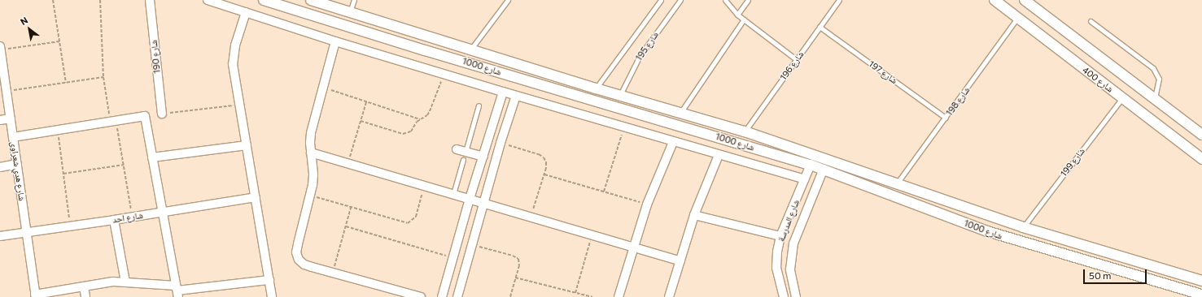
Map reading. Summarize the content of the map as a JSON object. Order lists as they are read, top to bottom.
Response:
{
  "streets": {
    "street": [
      "شارع 190",
      "شارع 1000",
      "شارع 400",
      "شارع هدي شعراوى",
      "شارع احد",
      "شارع المدرسة"
    ],
    "lane": [
      "شارع 195",
      "شارع 196",
      "شارع 197",
      "شارع 198",
      "شارع 199"
    ]
  },
  "crossings": [
    ["شارع 195", "شارع 1000"],
    ["شارع 196", "شارع 1000"],
    ["شارع 196", "شارع 197"],
    ["شارع 1000", "شارع 198"],
    ["شارع 1000", "شارع 199"],
    ["شارع 1000", "شارع المدرسة"],
    ["شارع 197", "شارع 198"],
    ["شارع 400", "شارع 198"],
    ["شارع 400", "شارع 199"],
    ["شارع هدي شعراوى", "شارع احد"]
  ],
  "scale_bar": "50 m",
  "north": "top left"
}
